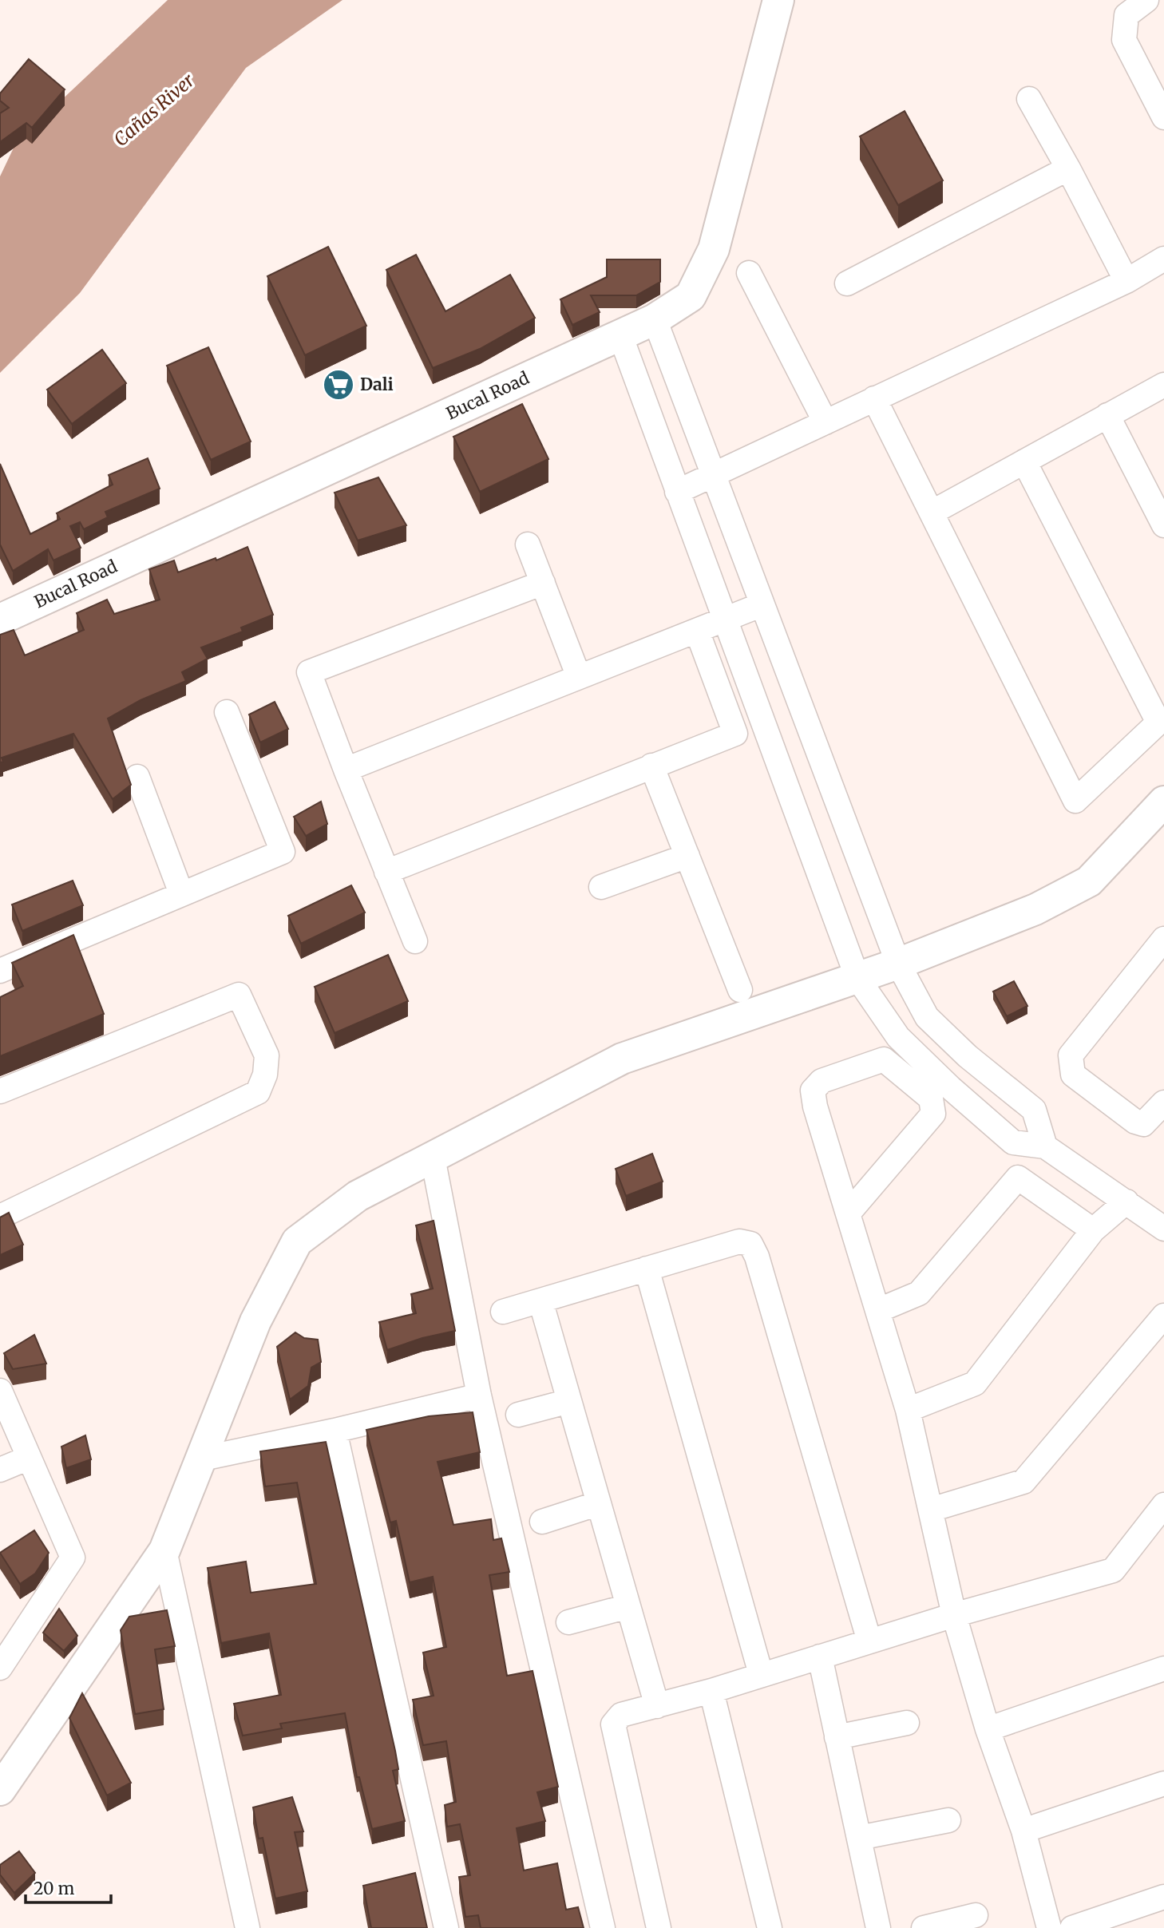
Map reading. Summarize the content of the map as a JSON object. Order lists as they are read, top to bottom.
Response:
{
  "streets": {
    "street": ["Bucal Road"]
  },
  "water": ["Cañas River"],
  "places": {
    "supermarket": ["Dali"]
  },
  "scale_bar": "20 m"
}
